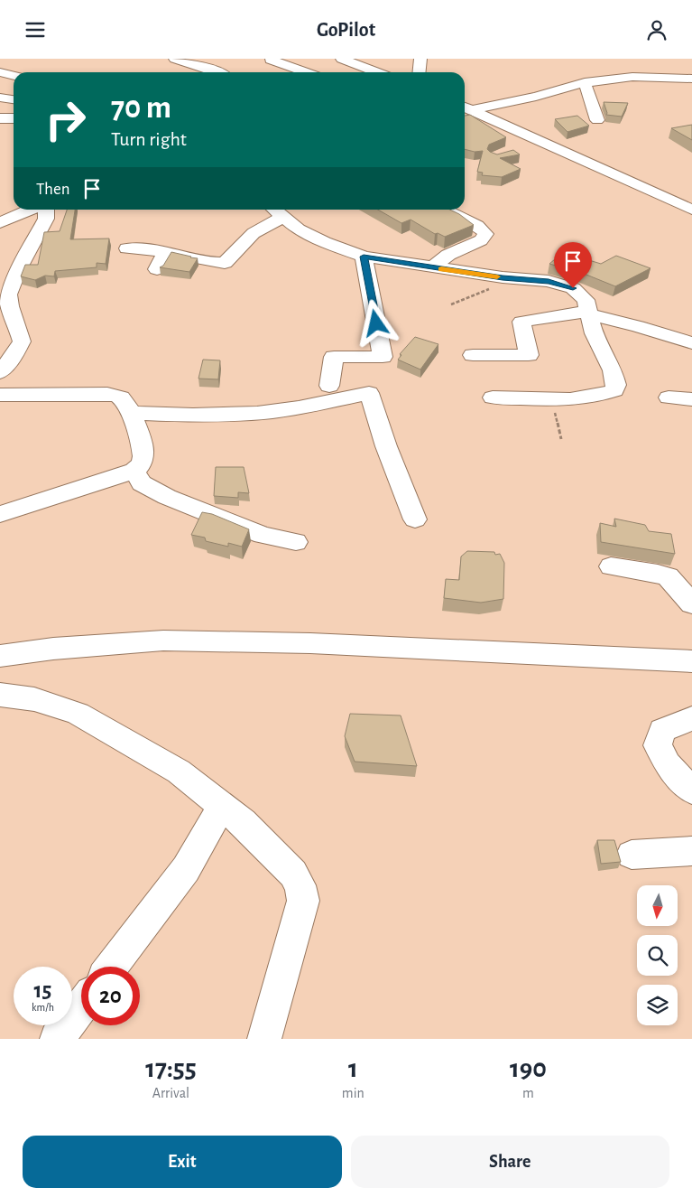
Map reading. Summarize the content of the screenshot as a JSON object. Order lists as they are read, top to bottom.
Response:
{
  "north": "bottom",
  "page": {
    "header": "GoPilot",
    "turn": ["70 m", "Turn right"],
    "then": "Then",
    "speed": "15 km/h",
    "limit": "20",
    "eta": [
      "17:55",
      "Arrival",
      "1",
      "min",
      "190",
      "m"
    ],
    "buttons": ["Exit", "Share"]
  }
}
